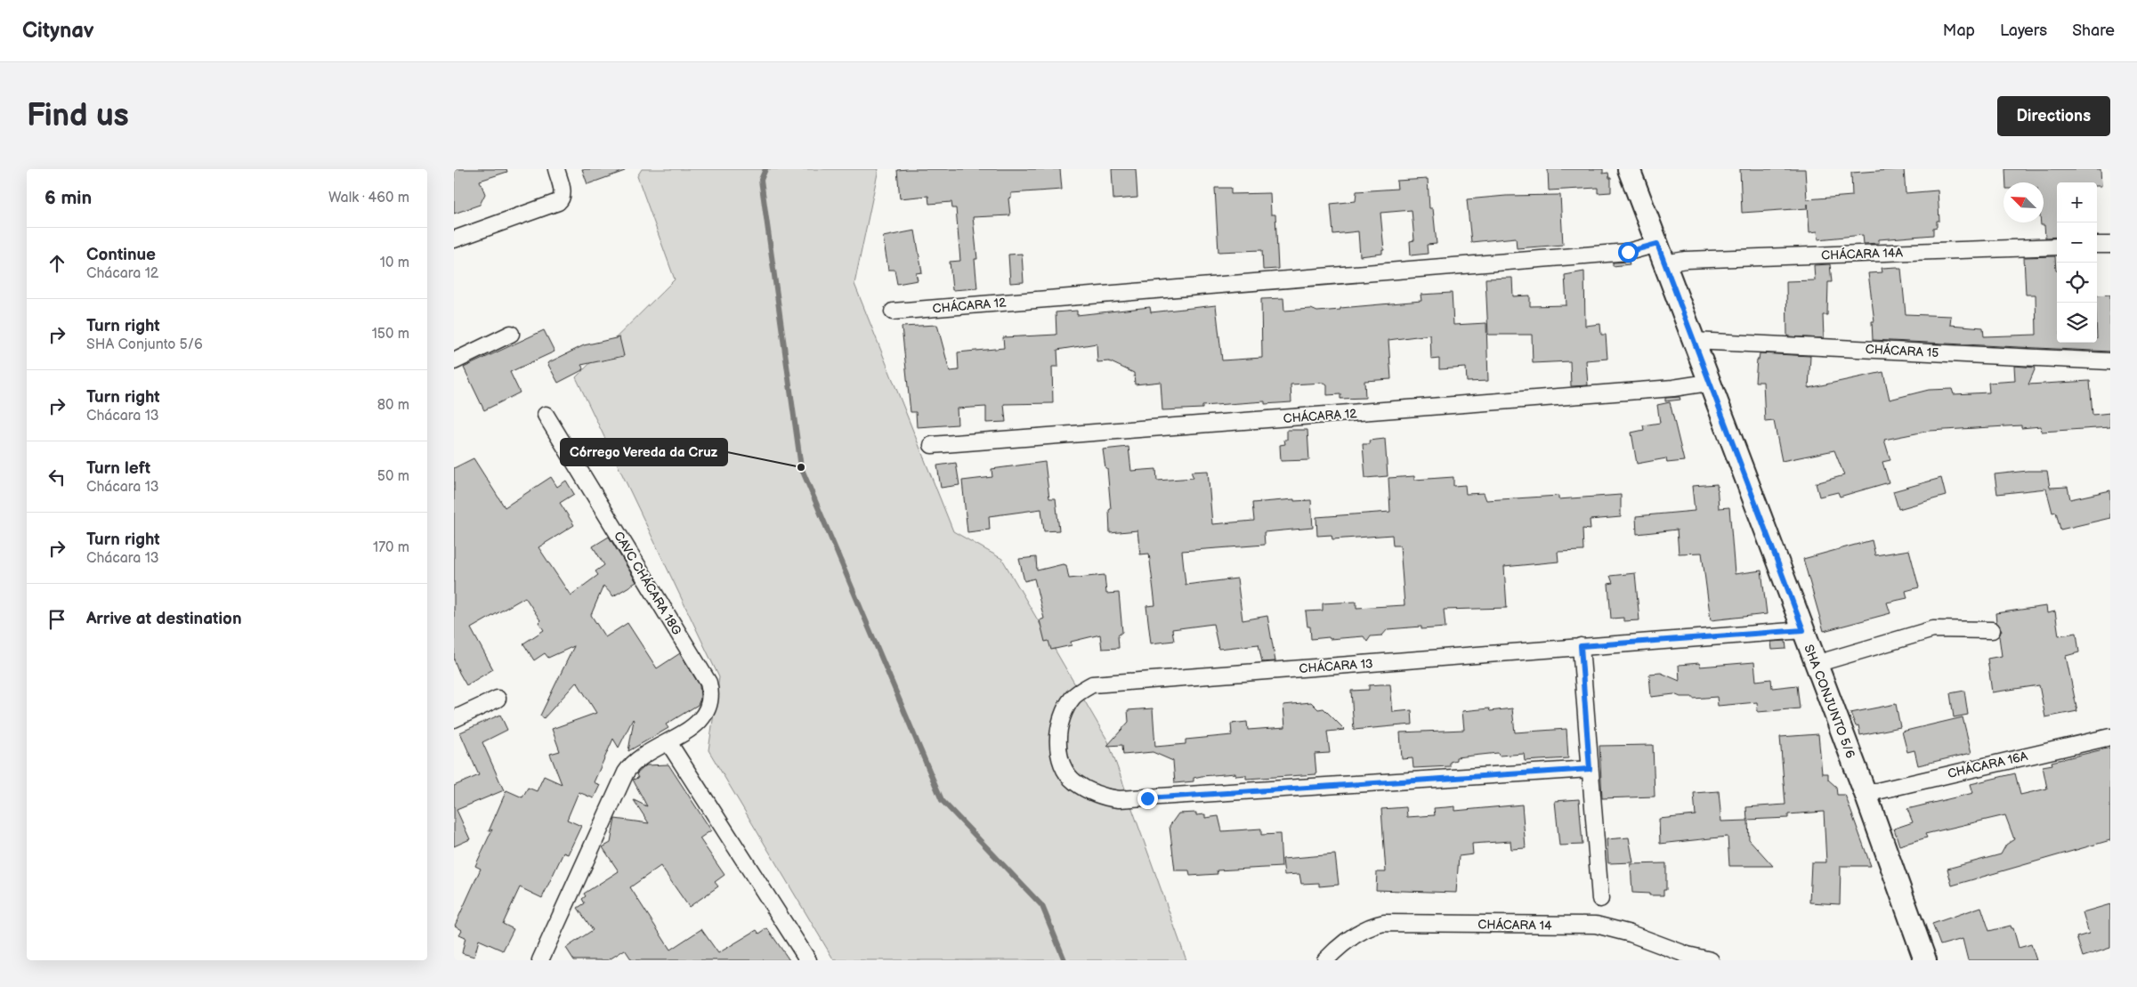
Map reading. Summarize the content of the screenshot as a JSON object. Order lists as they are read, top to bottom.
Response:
{
  "streets": {
    "street": [
      "CHÁCARA 14A",
      "CHÁCARA 12",
      "CHÁCARA 15",
      "CAVC CHÁCARA 18G",
      "CHÁCARA 13",
      "SHA CONJUNTO 5/6",
      "CHÁCARA 16A",
      "CHÁCARA 14"
    ]
  },
  "crossings": [
    ["CHÁCARA 14A", "SHA CONJUNTO 5/6"],
    ["CHÁCARA 12", "SHA CONJUNTO 5/6"],
    ["CHÁCARA 15", "SHA CONJUNTO 5/6"],
    ["CHÁCARA 13", "SHA CONJUNTO 5/6"],
    ["SHA CONJUNTO 5/6", "CHÁCARA 16A"]
  ],
  "places": ["Córrego Vereda da Cruz"],
  "north": "top left",
  "page": {
    "header": "Citynav",
    "nav": ["Map", "Layers", "Share"],
    "buttons": "Directions",
    "title": "Find us",
    "heading": ["6 min", "Walk · 460 m"],
    "map_buttons": ["+", "−"],
    "list": [
      ["Continue", "Chácara 12", "10 m"],
      ["Turn right", "SHA Conjunto 5/6", "150 m"],
      ["Turn right", "Chácara 13", "80 m"],
      ["Turn left", "Chácara 13", "50 m"],
      ["Turn right", "Chácara 13", "170 m"],
      "Arrive at destination"
    ]
  }
}
